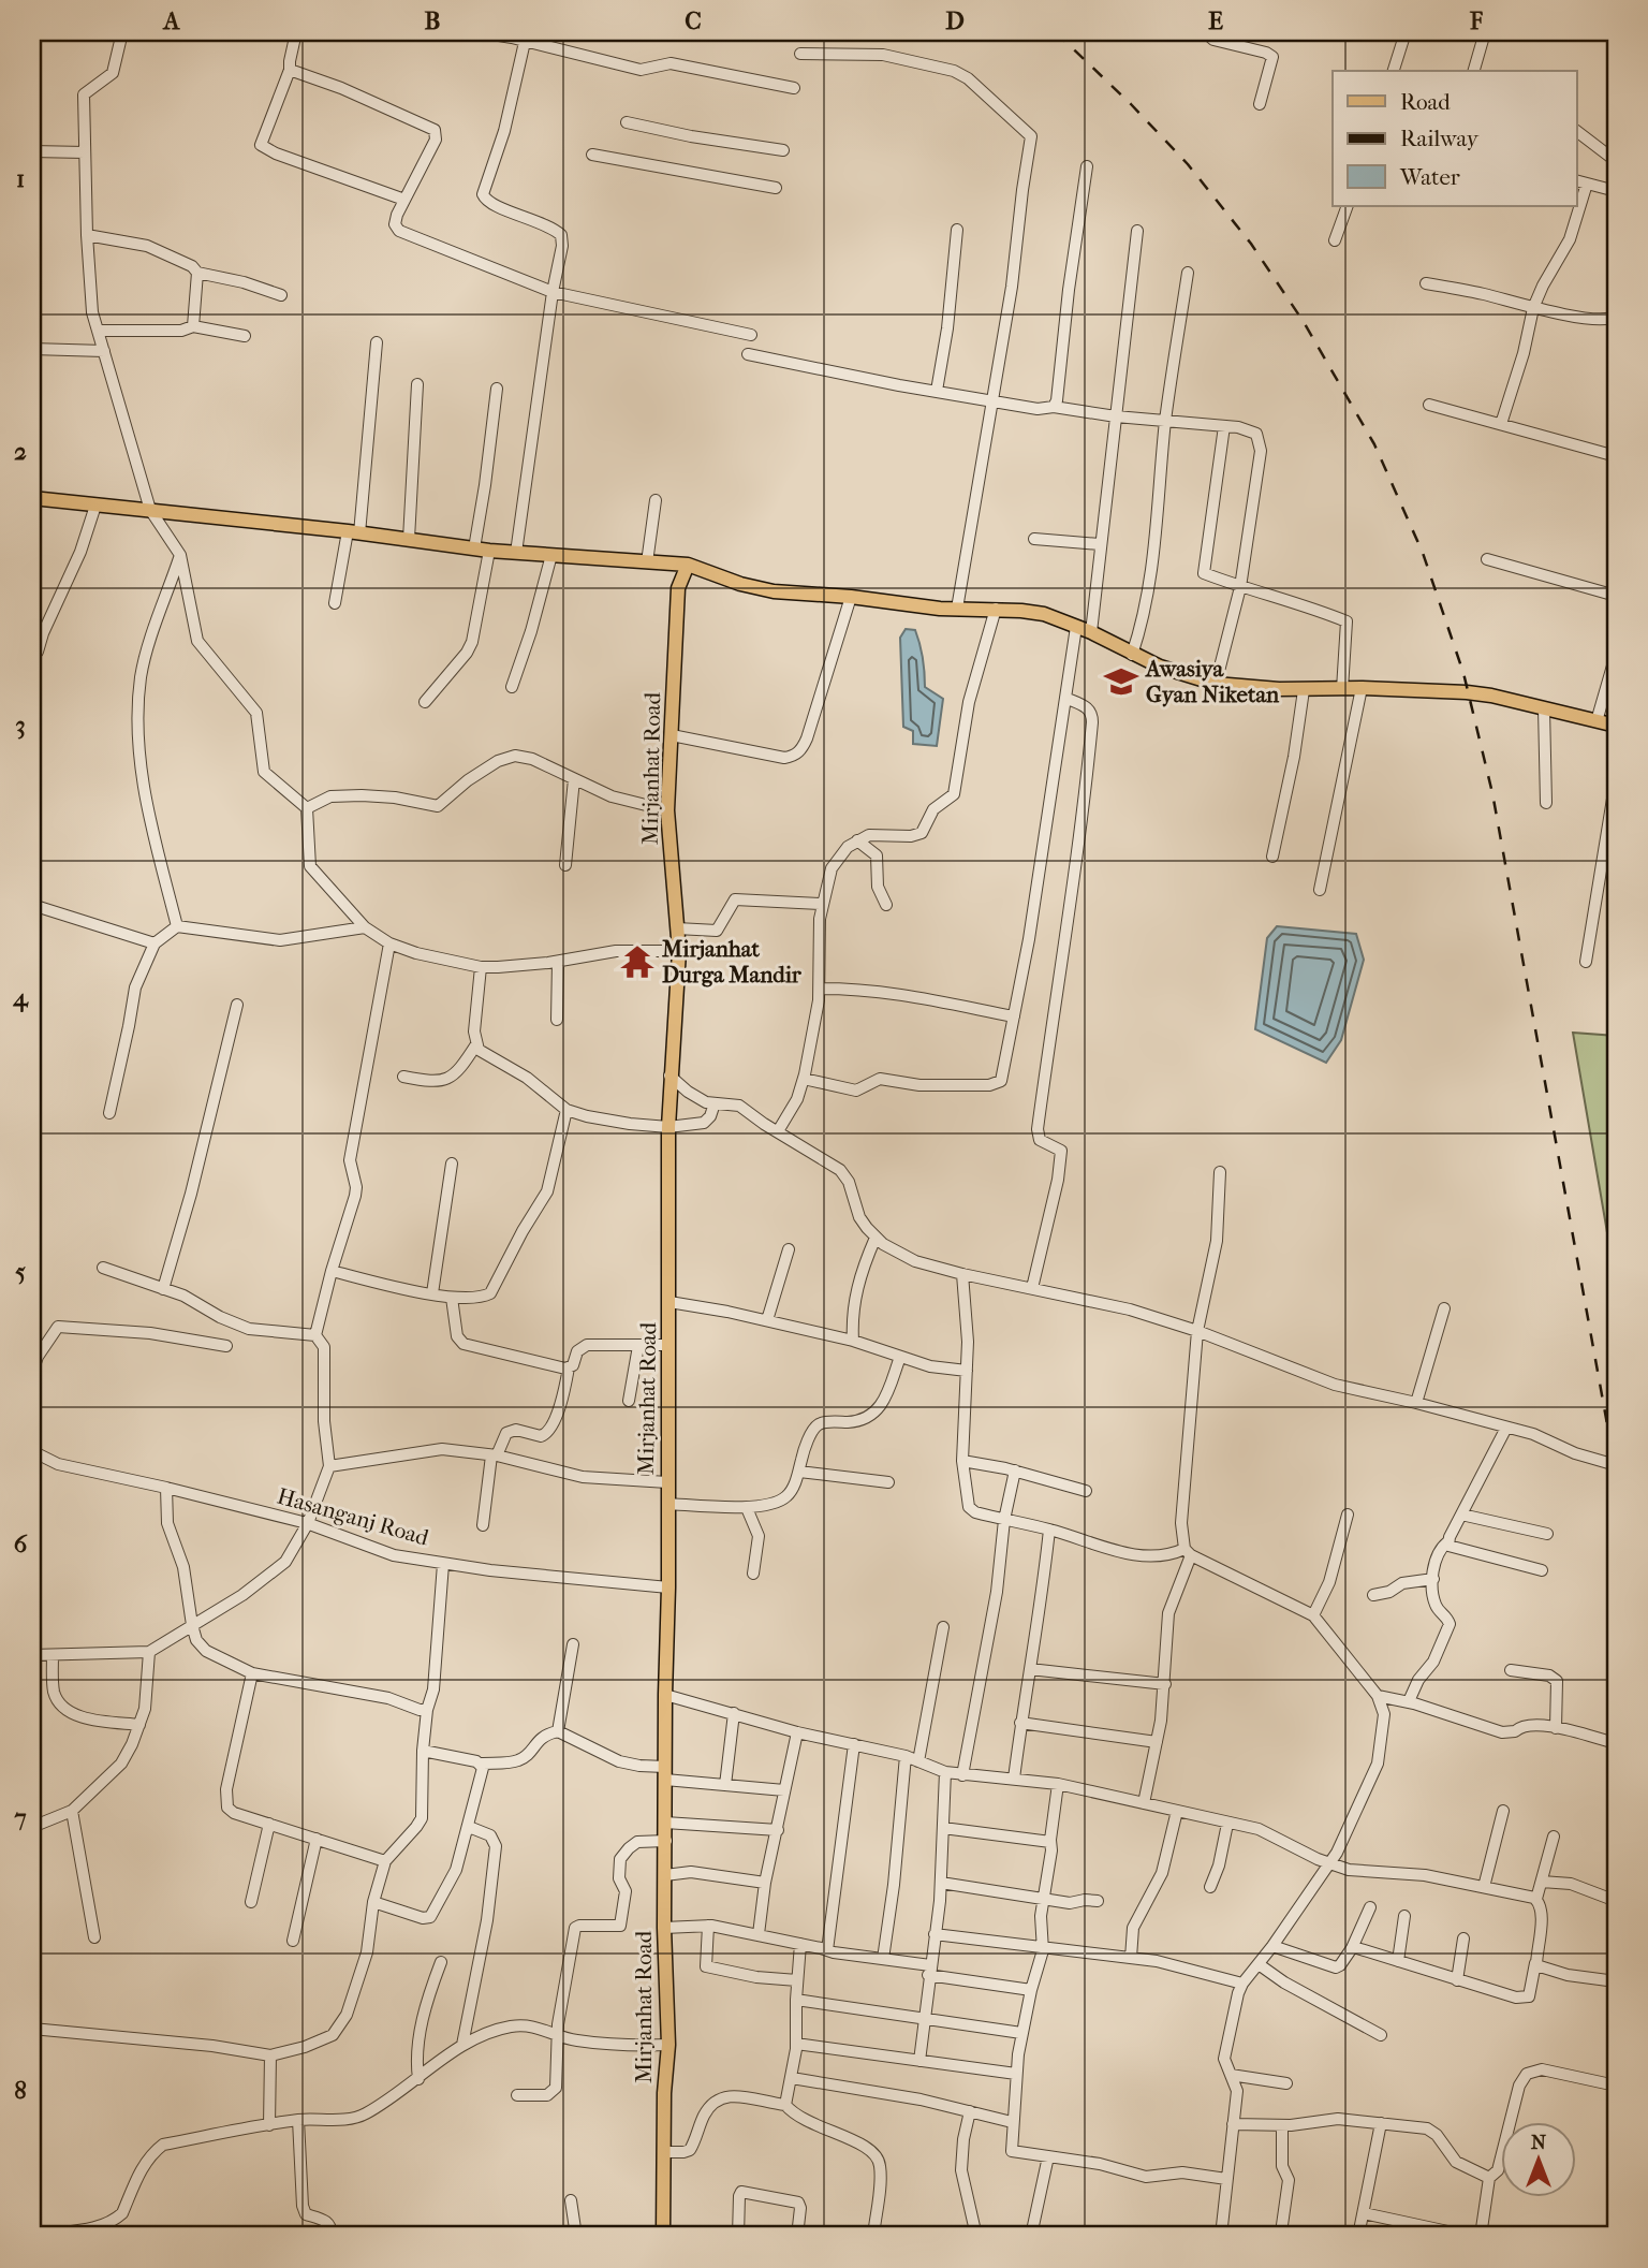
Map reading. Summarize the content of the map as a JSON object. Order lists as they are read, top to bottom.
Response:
{
  "streets": {
    "main road": ["Mirjanhat Road"],
    "street": ["Hasanganj Road"]
  },
  "crossings": [
    ["Mirjanhat Road", "Hasanganj Road"]
  ],
  "places": {
    "school or university": ["Awasiya Gyan Niketan"],
    "temple": ["Mirjanhat Durga Mandir"]
  },
  "legend": ["Road", "Railway", "Water"],
  "north": "top",
  "grid": {
    "columns": [
      "A",
      "B",
      "C",
      "D",
      "E",
      "F"
    ],
    "rows": [
      "1",
      "2",
      "3",
      "4",
      "5",
      "6",
      "7",
      "8"
    ]
  }
}
